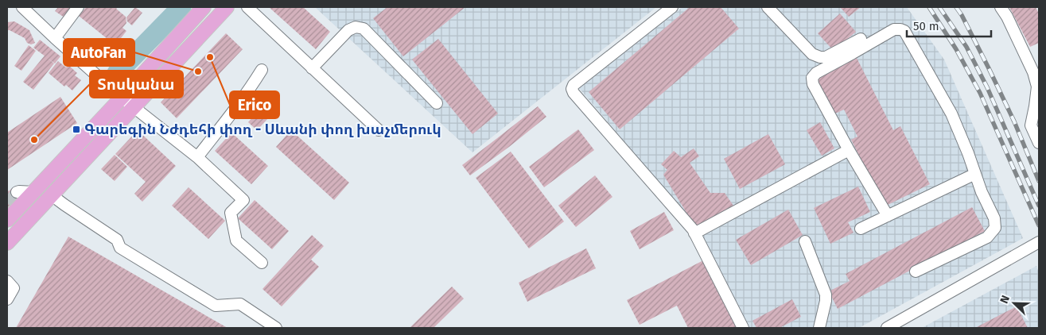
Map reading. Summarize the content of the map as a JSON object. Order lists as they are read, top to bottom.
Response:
{
  "places": {
    "other": ["Erico", "AutoFan", "Տոսկանա"],
    "transit": ["Գարեգին Նժդեհի փող - Սևանի փող խաչմերուկ"]
  },
  "scale_bar": "50 m",
  "north": "top left"
}
